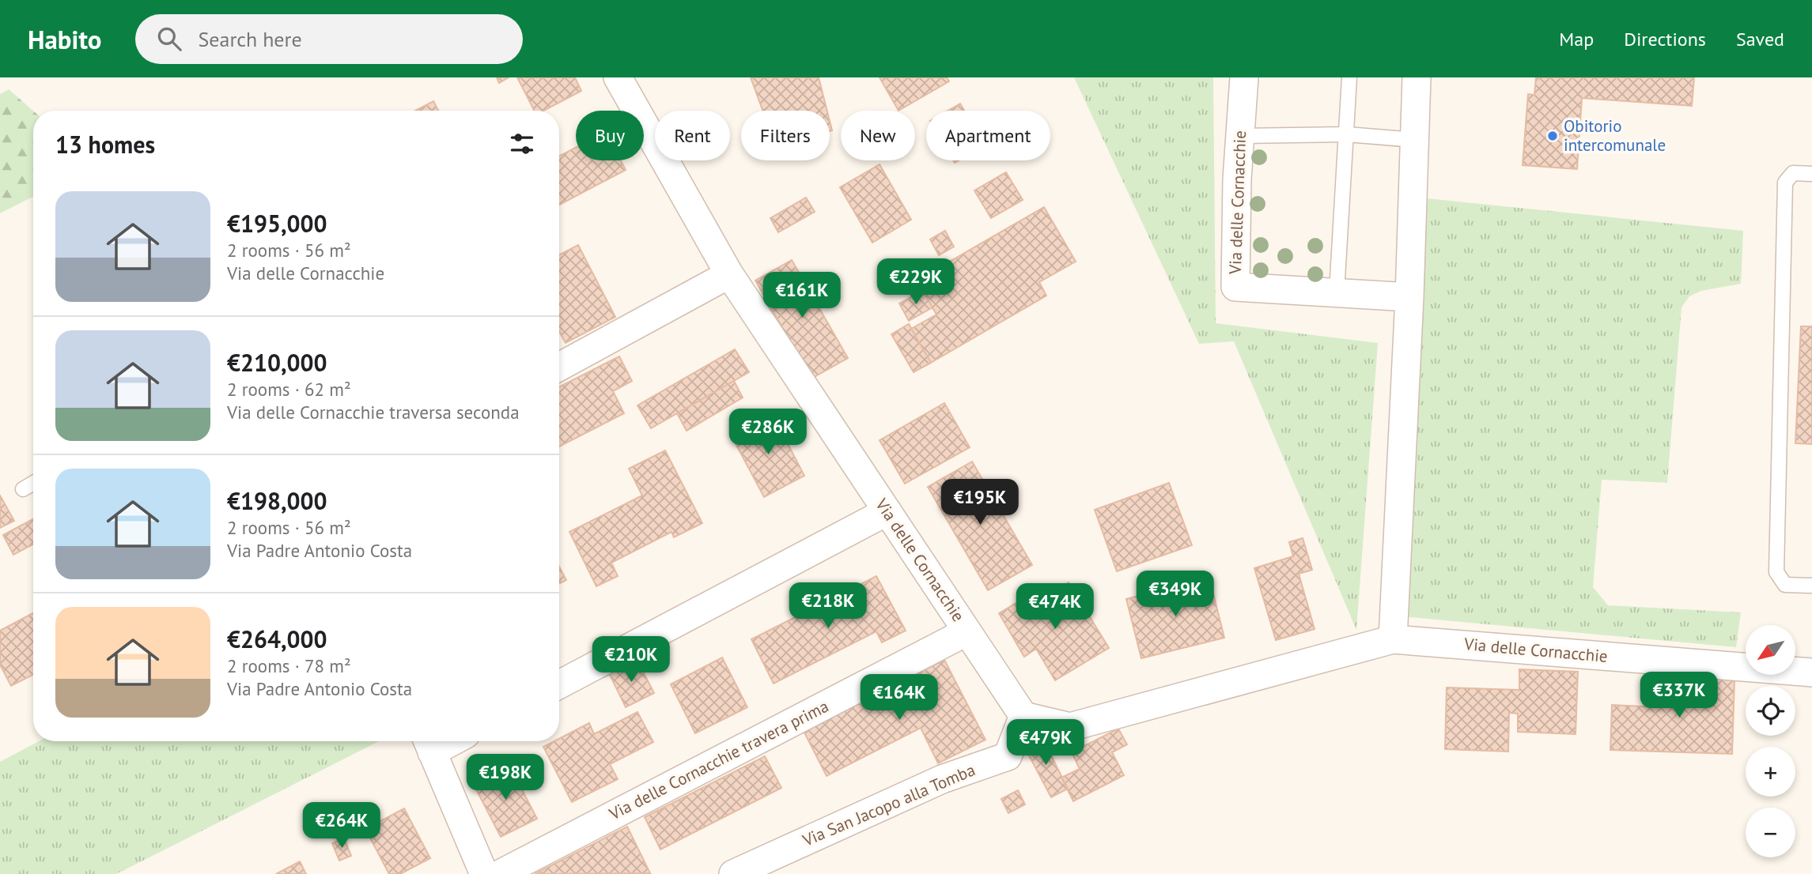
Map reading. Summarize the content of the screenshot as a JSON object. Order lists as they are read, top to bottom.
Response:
{
  "streets": {
    "street": ["Via delle Cornacchie", "Via delle Cornacchie travera prima", "Via San Jacopo alla Tomba"]
  },
  "crossings": [
    ["Via delle Cornacchie", "Via delle Cornacchie travera prima"],
    ["Via delle Cornacchie", "Via San Jacopo alla Tomba"]
  ],
  "places": ["Obitorio intercomunale"],
  "north": "bottom left",
  "page": {
    "header": "Habito",
    "search": "Search here",
    "nav": ["Map", "Directions", "Saved"],
    "chip": [
      "Buy",
      "Rent",
      "Filters",
      "New",
      "Apartment"
    ],
    "heading": "13 homes",
    "list": [
      {
        "name": "€195,000",
        "note": "2 rooms · 56 m² · Via delle Cornacchie"
      },
      {
        "name": "€210,000",
        "note": "2 rooms · 62 m² · Via delle Cornacchie traversa seconda"
      },
      {
        "name": "€198,000",
        "note": "2 rooms · 56 m² · Via Padre Antonio Costa"
      },
      {
        "name": "€264,000",
        "note": "2 rooms · 78 m² · Via Padre Antonio Costa"
      }
    ],
    "price": [
      "€229K",
      "€161K",
      "€286K",
      "€195K",
      "€349K",
      "€218K",
      "€474K",
      "€210K",
      "€337K",
      "€164K",
      "€479K",
      "€198K",
      "€264K"
    ],
    "map_buttons": ["+", "−"]
  }
}
